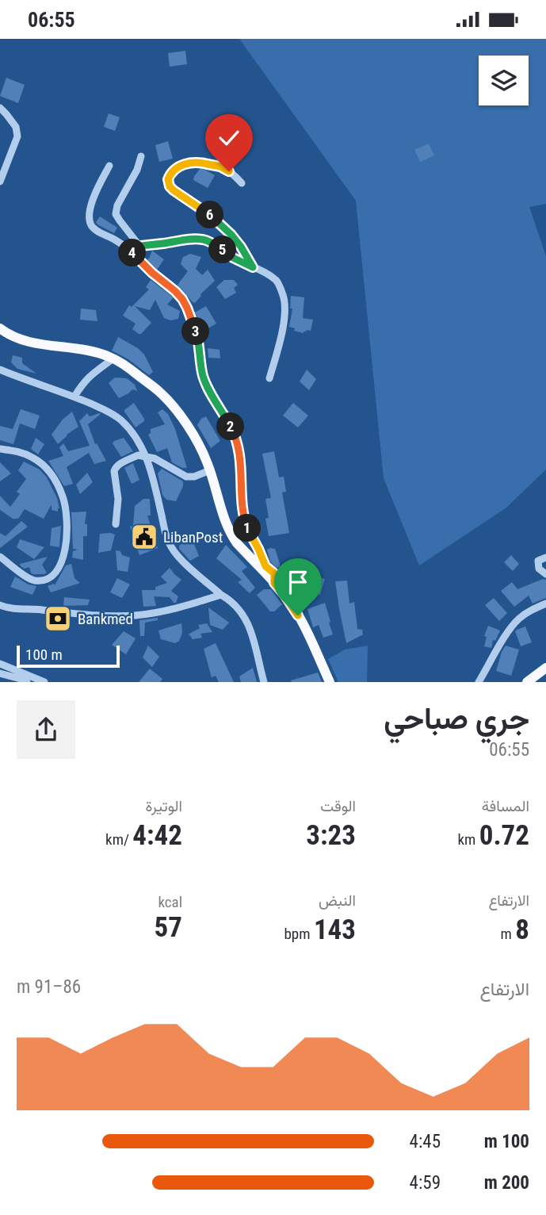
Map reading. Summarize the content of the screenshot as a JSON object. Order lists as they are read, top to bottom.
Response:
{
  "places": {
    "public building": ["LibanPost"],
    "bank": ["Bankmed"]
  },
  "scale_bar": "100 m",
  "page": {
    "status": "06:55",
    "pins": [
      "6",
      "5",
      "4",
      "3",
      "2",
      "1"
    ],
    "scale": "100 m",
    "heading": ["جري صباحي", "06:55"],
    "stats": [
      ["المسافة", "0.72 km"],
      ["الوقت", "3:23"],
      ["الوتيرة", "4:42 /km"],
      ["الارتفاع", "8 m"],
      ["النبض", "143 bpm"],
      ["kcal", "57"]
    ],
    "chart": ["الارتفاع", "86–91 m"],
    "list": [
      {
        "name": "100 m",
        "note": "4:45"
      },
      {
        "name": "200 m",
        "note": "4:59"
      }
    ]
  }
}
